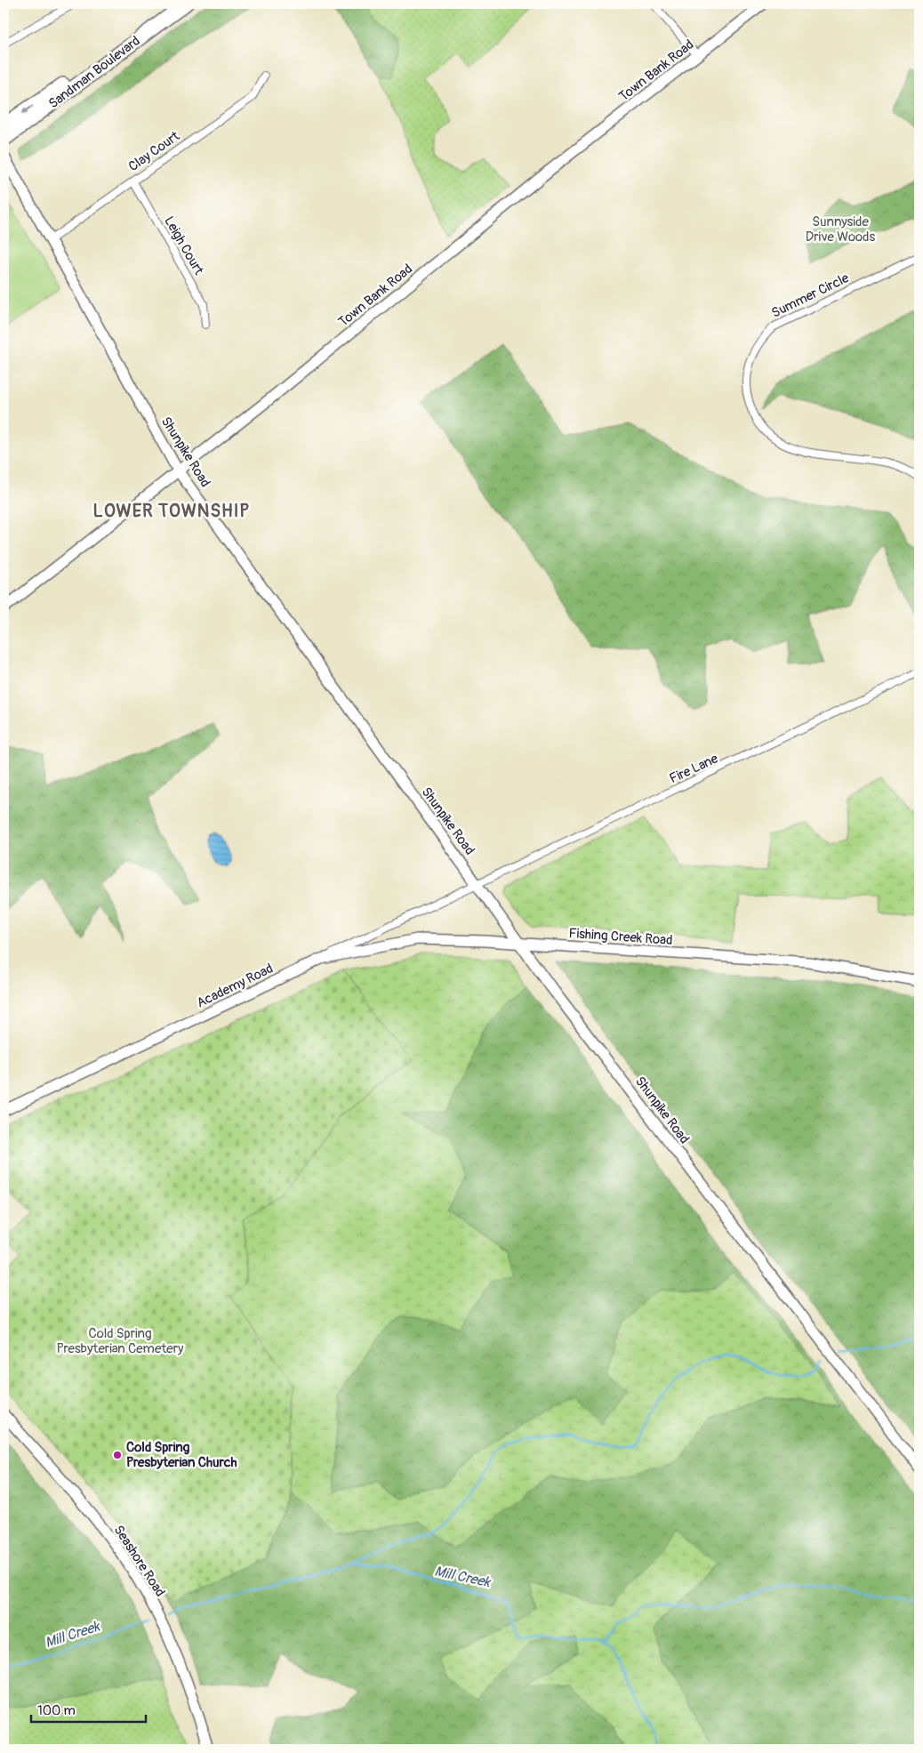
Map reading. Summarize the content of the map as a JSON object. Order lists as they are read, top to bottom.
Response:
{
  "streets": {
    "highway": ["Sandman Boulevard"],
    "street": [
      "Town Bank Road",
      "Clay Court",
      "Leigh Court",
      "Summer Circle",
      "Shunpike Road",
      "Fire Lane",
      "Fishing Creek Road",
      "Academy Road",
      "Seashore Road"
    ]
  },
  "crossings": [
    ["Town Bank Road", "Shunpike Road"],
    ["Clay Court", "Leigh Court"],
    ["Clay Court", "Shunpike Road"],
    ["Shunpike Road", "Fire Lane"],
    ["Shunpike Road", "Fishing Creek Road"],
    ["Shunpike Road", "Academy Road"],
    ["Fire Lane", "Academy Road"],
    ["Fishing Creek Road", "Academy Road"]
  ],
  "districts": ["LOWER TOWNSHIP"],
  "water": ["Mill Creek"],
  "parks": ["Sunnyside Drive Woods", "Cold Spring Presbyterian Cemetery"],
  "places": ["Cold Spring Presbyterian Church"],
  "scale_bar": "100 m"
}
